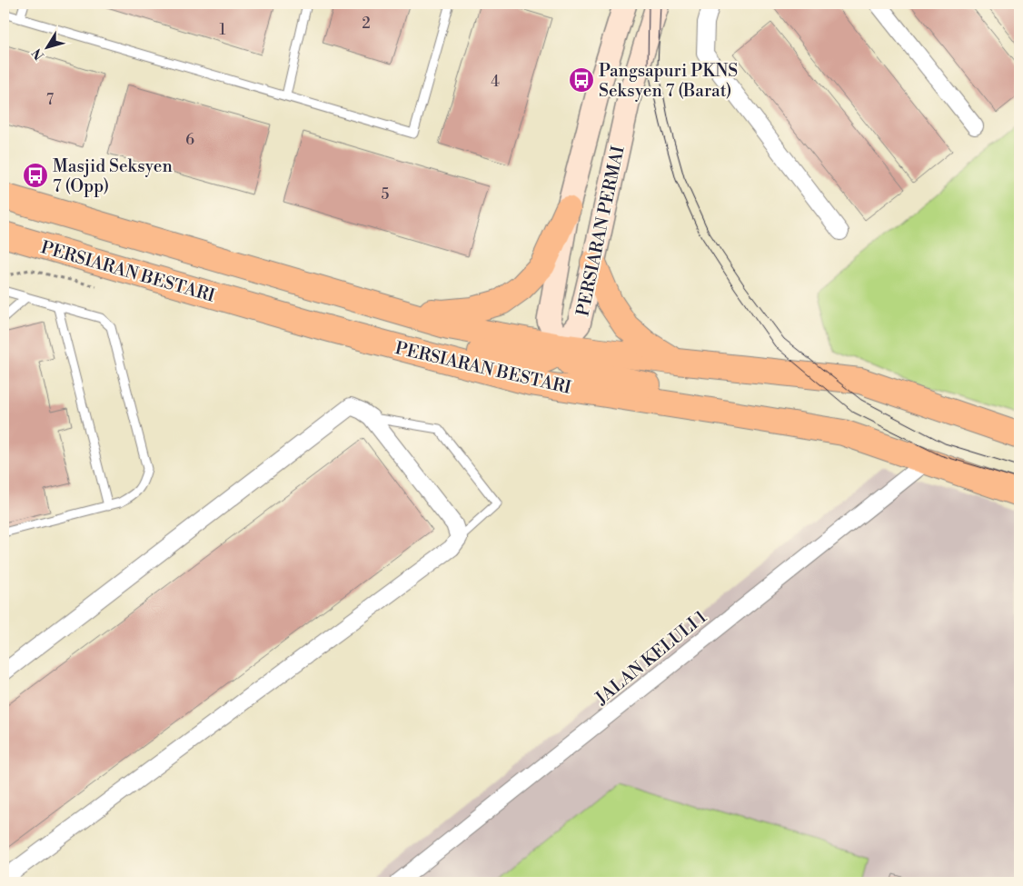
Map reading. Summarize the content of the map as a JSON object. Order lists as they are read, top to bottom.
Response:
{
  "streets": {
    "main road": ["PERSIARAN PERMAI", "PERSIARAN BESTARI"],
    "street": ["JALAN KELULI 1"]
  },
  "crossings": [
    ["PERSIARAN PERMAI", "PERSIARAN BESTARI"],
    ["PERSIARAN BESTARI", "JALAN KELULI 1"]
  ],
  "places": {
    "bus stop": ["Pangsapuri PKNS Seksyen 7 (Barat)", "Masjid Seksyen 7 (Opp)"]
  },
  "house_numbers": [
    "2",
    "1",
    "4",
    "7",
    "6",
    "5"
  ],
  "north": "bottom left"
}
